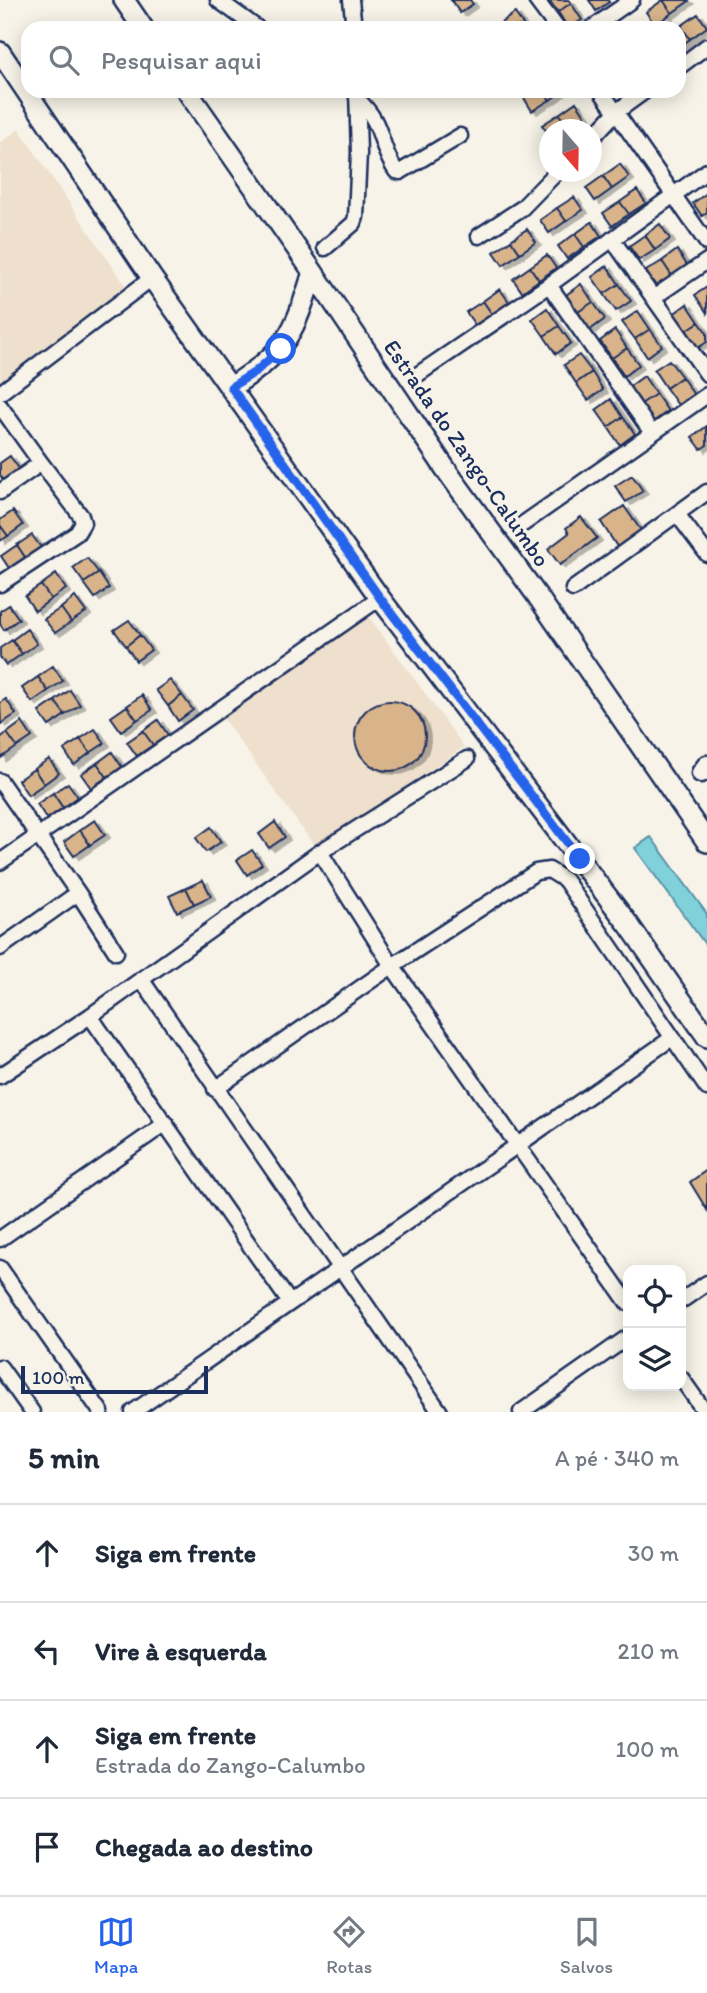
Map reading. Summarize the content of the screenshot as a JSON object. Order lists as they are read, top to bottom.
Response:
{
  "streets": {
    "main road": ["Estrada do Zango-Calumbo"]
  },
  "scale_bar": "100 m",
  "north": "bottom",
  "page": {
    "search": "Pesquisar aqui",
    "scale": "100 m",
    "heading": ["5 min", "A pé · 340 m"],
    "list": [
      ["Siga em frente", "30 m"],
      ["Vire à esquerda", "210 m"],
      ["Siga em frente", "Estrada do Zango-Calumbo", "100 m"],
      "Chegada ao destino"
    ],
    "nav": ["Mapa", "Rotas", "Salvos"]
  }
}
